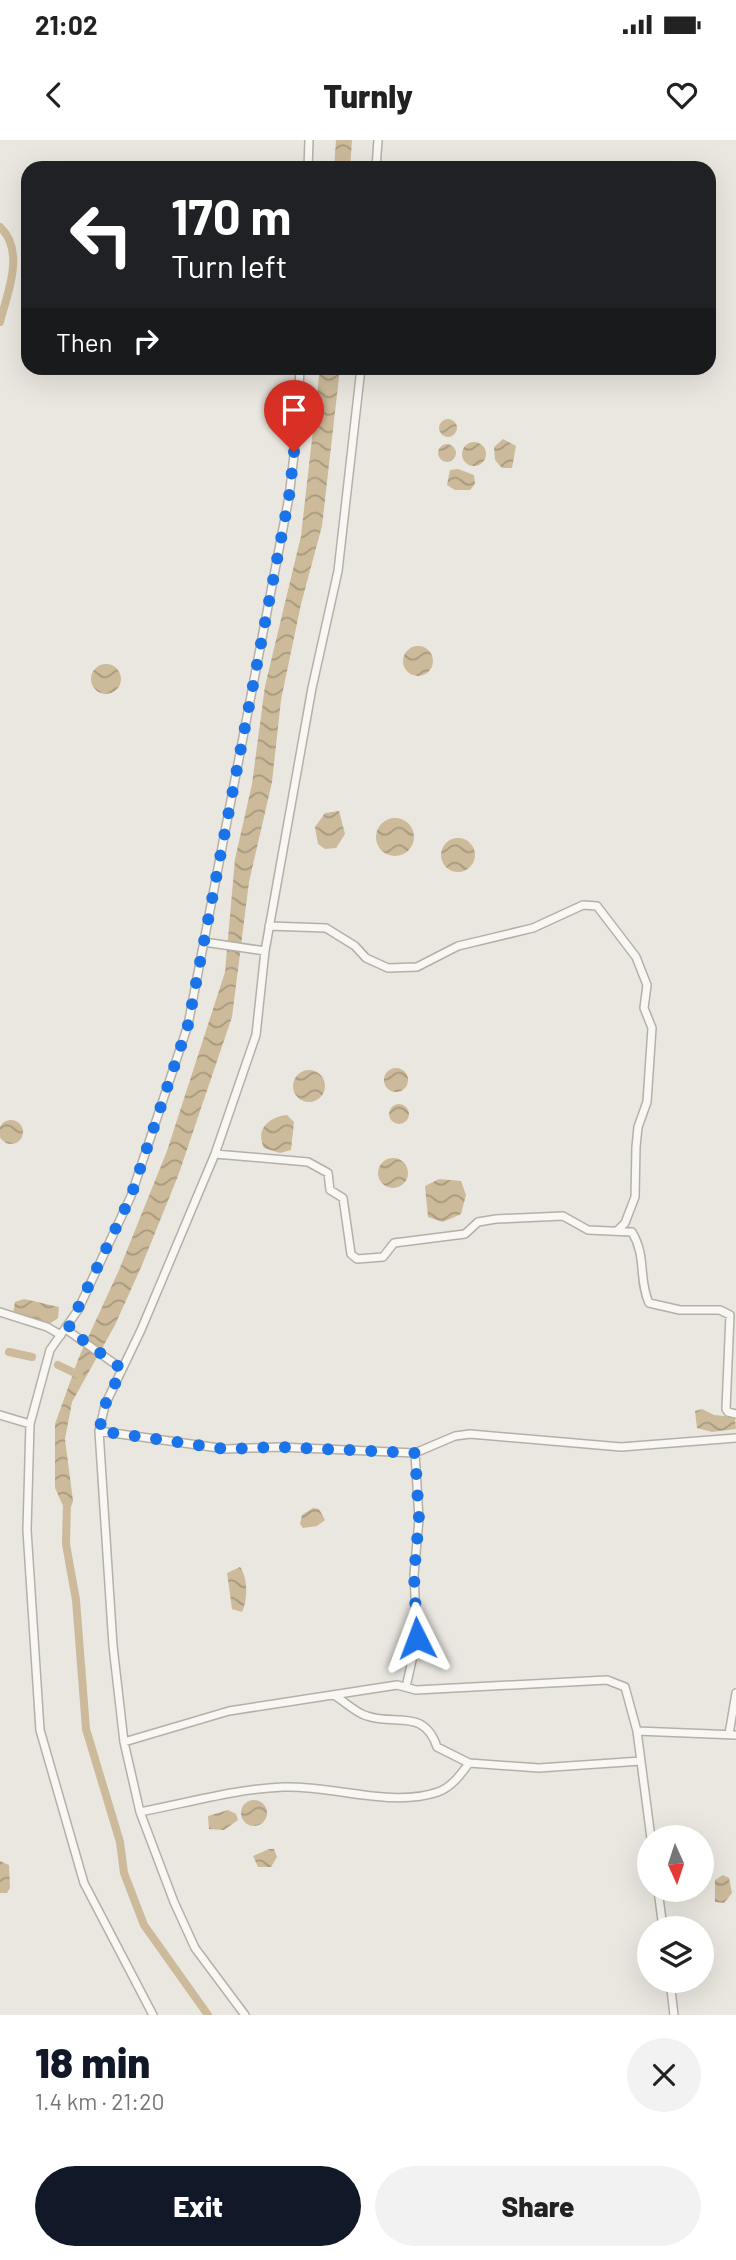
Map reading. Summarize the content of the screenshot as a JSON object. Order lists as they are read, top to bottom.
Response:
{
  "north": "bottom",
  "page": {
    "status": "21:02",
    "header": "Turnly",
    "turn": ["170 m", "Turn left"],
    "then": "Then",
    "heading": ["18 min", "1.4 km · 21:20"],
    "buttons": ["Exit", "Share"]
  }
}
